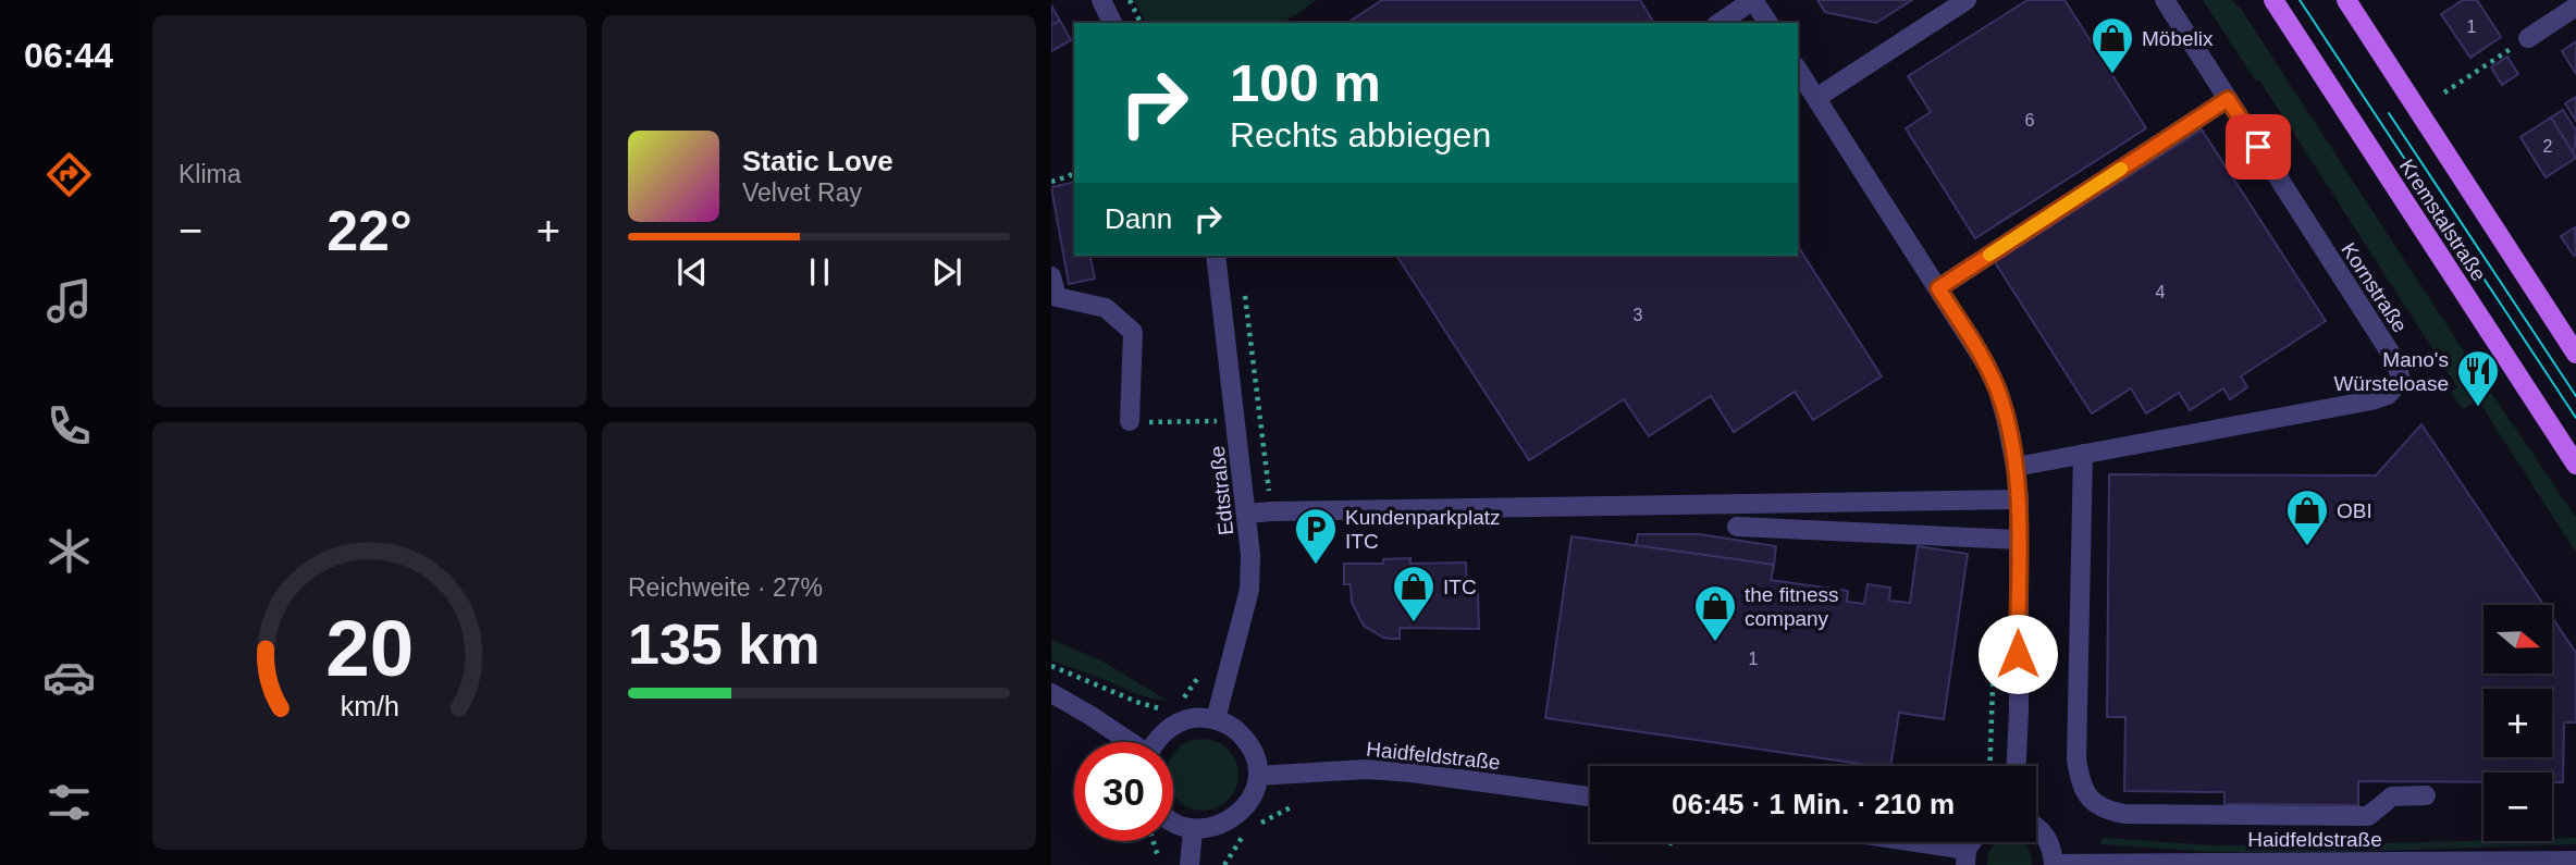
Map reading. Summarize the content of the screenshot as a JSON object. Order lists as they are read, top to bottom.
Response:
{
  "streets": {
    "main road": ["Kremstalstraße"],
    "street": ["Kornstraße", "Edtstraße", "Haidfeldstraße"]
  },
  "places": {
    "shop": [
      "Möbelix",
      "OBI",
      "ITC",
      "the fitness company"
    ],
    "restaurant": ["Mano's Würsteloase"],
    "parking": ["Kundenparkplatz ITC"]
  },
  "house_numbers": [
    "1",
    "6",
    "2",
    "4",
    "3",
    "1"
  ],
  "north": "right",
  "page": {
    "tabs": "06:44",
    "tile": [
      "Klima",
      ["Reichweite · 27%", "135 km"]
    ],
    "turn": ["100 m", "Rechts abbiegen"],
    "song": ["Static Love", "Velvet Ray"],
    "then": "Dann",
    "heat": ["−", "22°", "+"],
    "map_buttons": ["+", "−"],
    "limit": "30",
    "trip": "06:45 · 1 Min. · 210 m",
    "gauge": ["20", "km/h"]
  }
}
